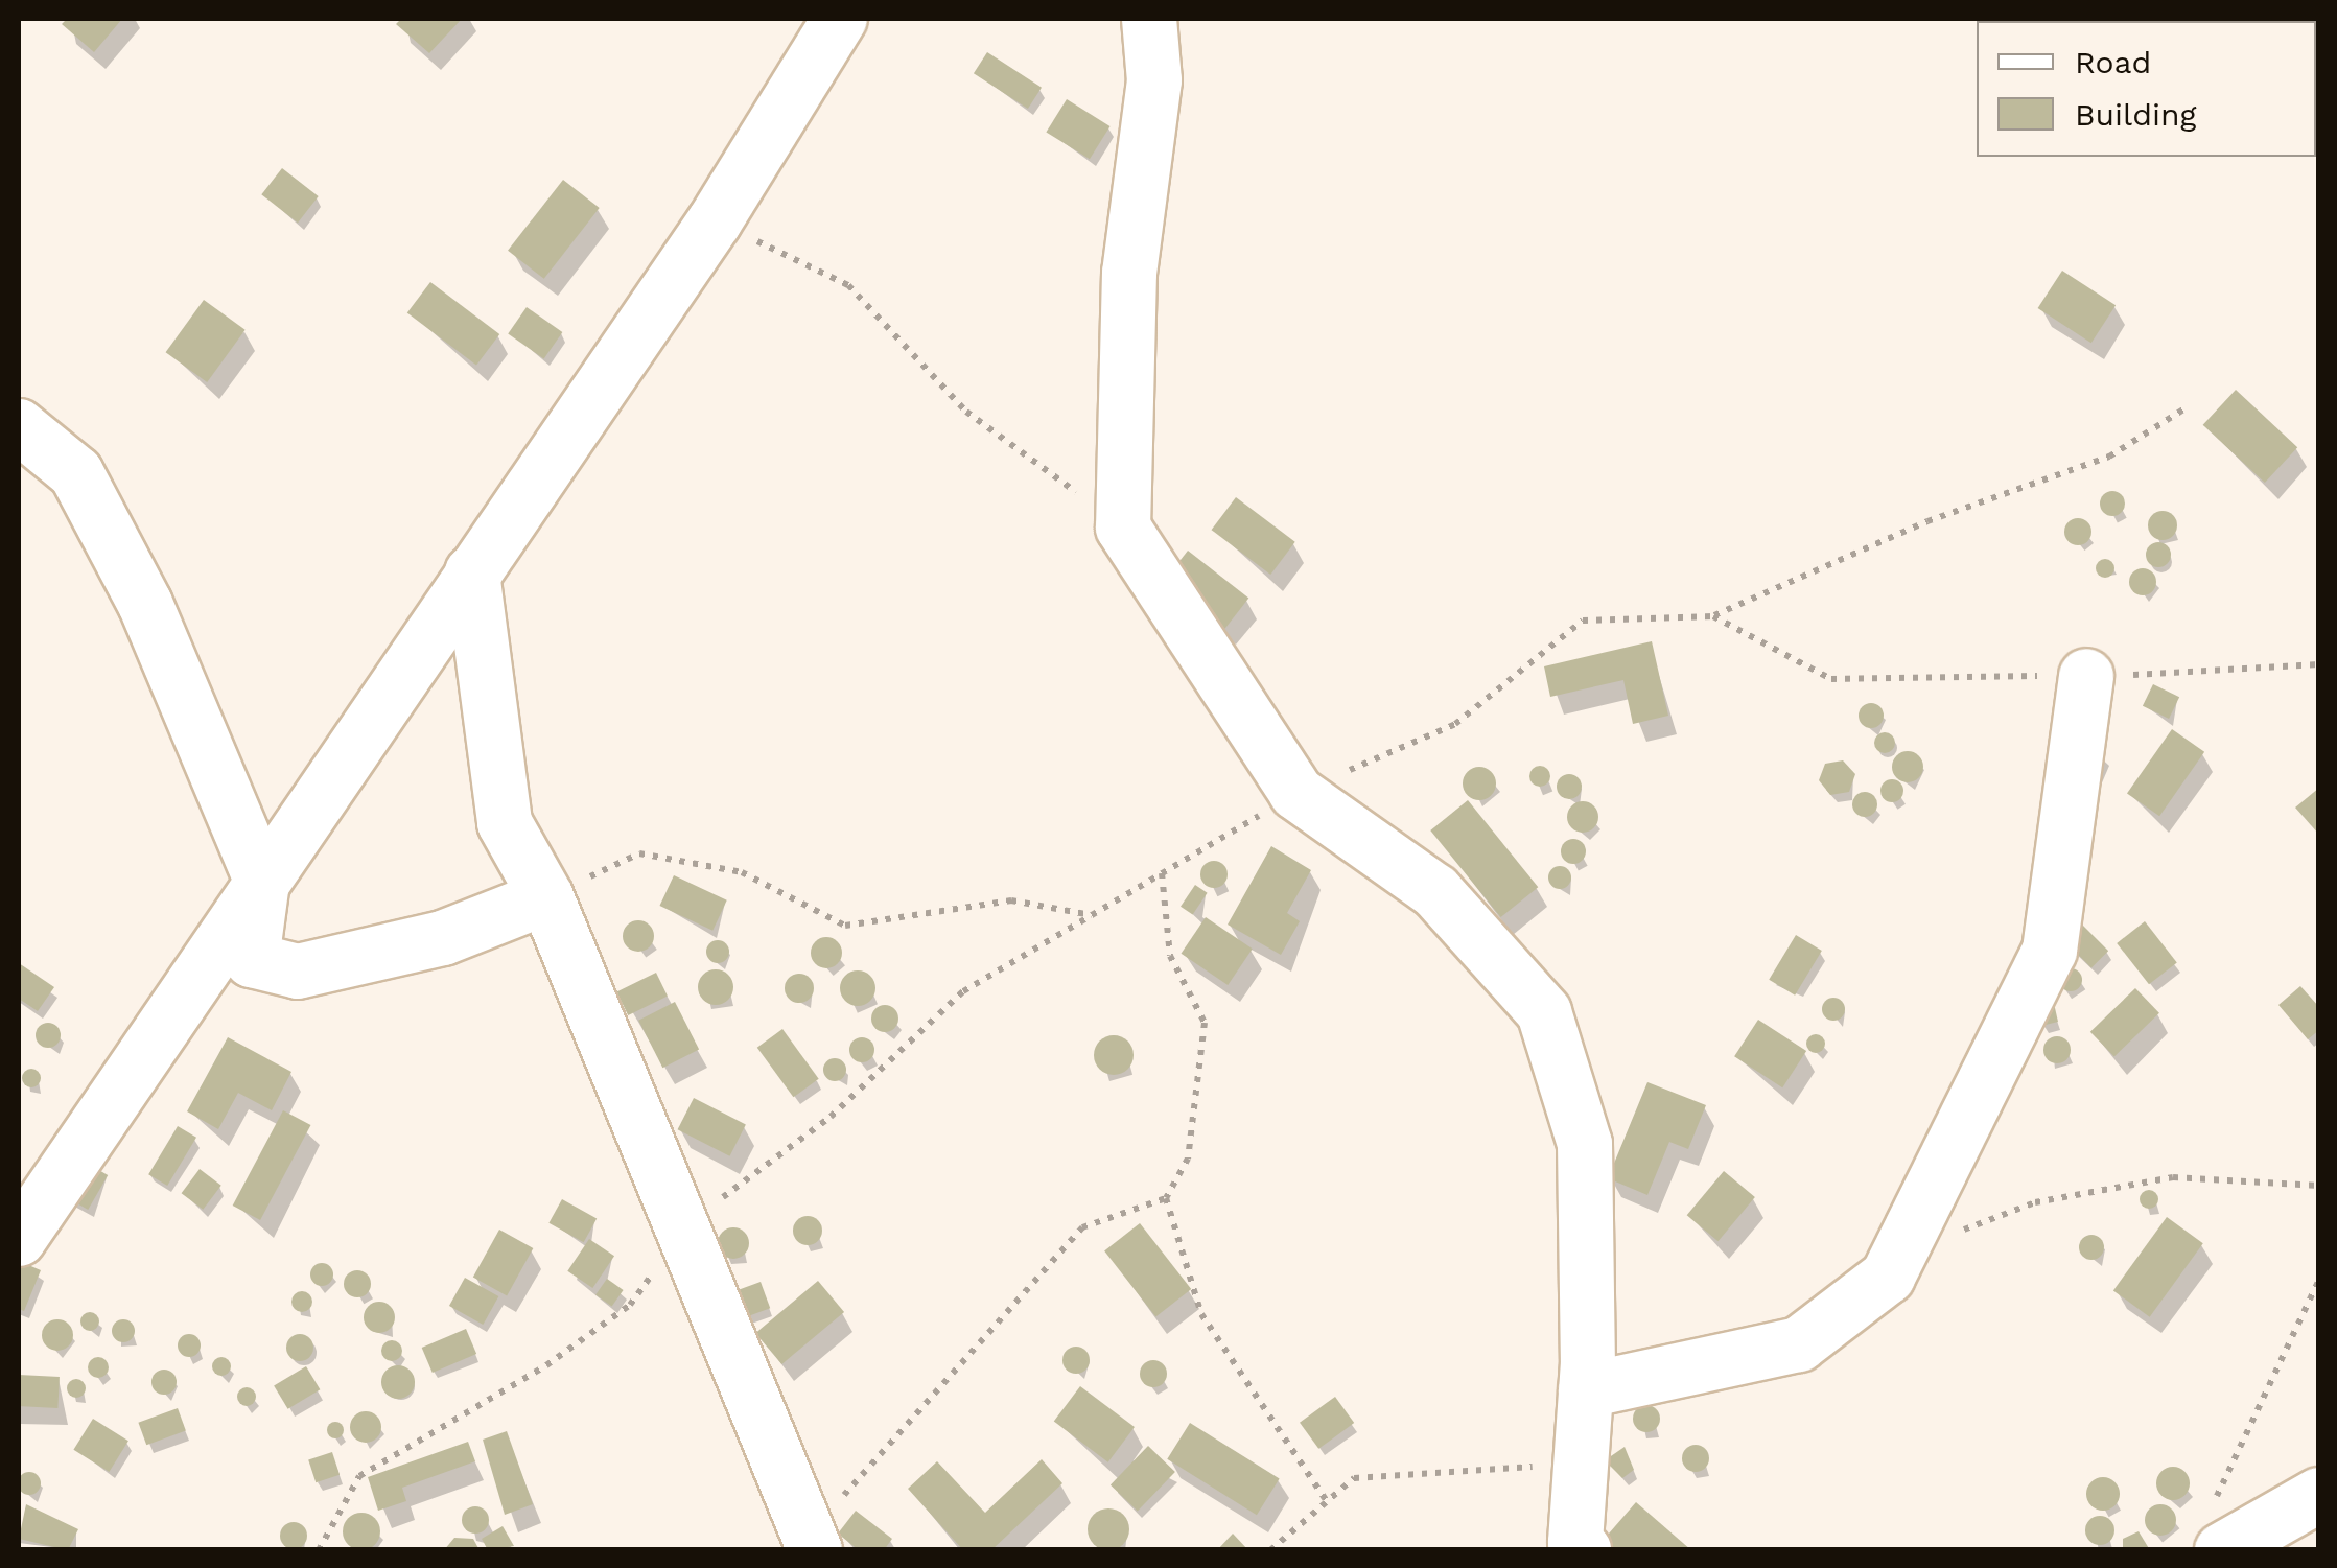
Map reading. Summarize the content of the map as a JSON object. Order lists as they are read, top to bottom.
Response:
{
  "legend": ["Road", "Building"]
}
